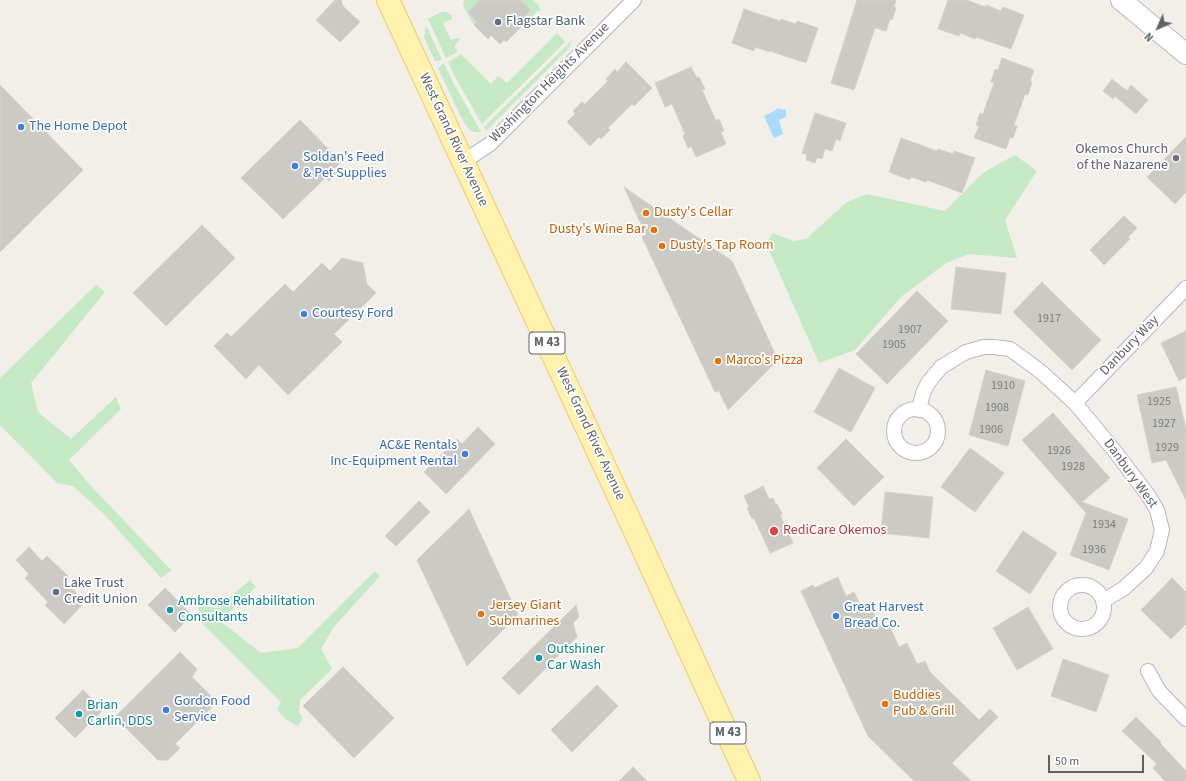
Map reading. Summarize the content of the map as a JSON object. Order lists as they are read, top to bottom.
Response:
{
  "streets": {
    "main road": ["West Grand River Avenue", "M 43"],
    "street": ["Washington Heights Avenue", "Danbury Way", "Danbury West"]
  },
  "crossings": [
    ["Washington Heights Avenue", "West Grand River Avenue"],
    ["Danbury Way", "Danbury West"]
  ],
  "places": [
    "Flagstar Bank",
    "The Home Depot",
    "Okemos Church of the Nazarene",
    "Soldan's Feed & Pet Supplies",
    "Dusty's Cellar",
    "Dusty's Wine Bar",
    "Dusty's Tap Room",
    "Courtesy Ford",
    "Marco's Pizza",
    "AC&E Rentals Inc-Equipment Rental",
    "RediCare Okemos",
    "Lake Trust Credit Union",
    "Ambrose Rehabilitation Consultants",
    "Jersey Giant Submarines",
    "Great Harvest Bread Co.",
    "Outshiner Car Wash",
    "Buddies Pub & Grill",
    "Gordon Food Service",
    "Brian Carlin, DDS"
  ],
  "house_numbers": [
    "1917",
    "1907",
    "1905",
    "1910",
    "1925",
    "1908",
    "1927",
    "1906",
    "1929",
    "1926",
    "1928",
    "1934",
    "1936"
  ],
  "scale_bar": "50 m",
  "north": "bottom left"
}
